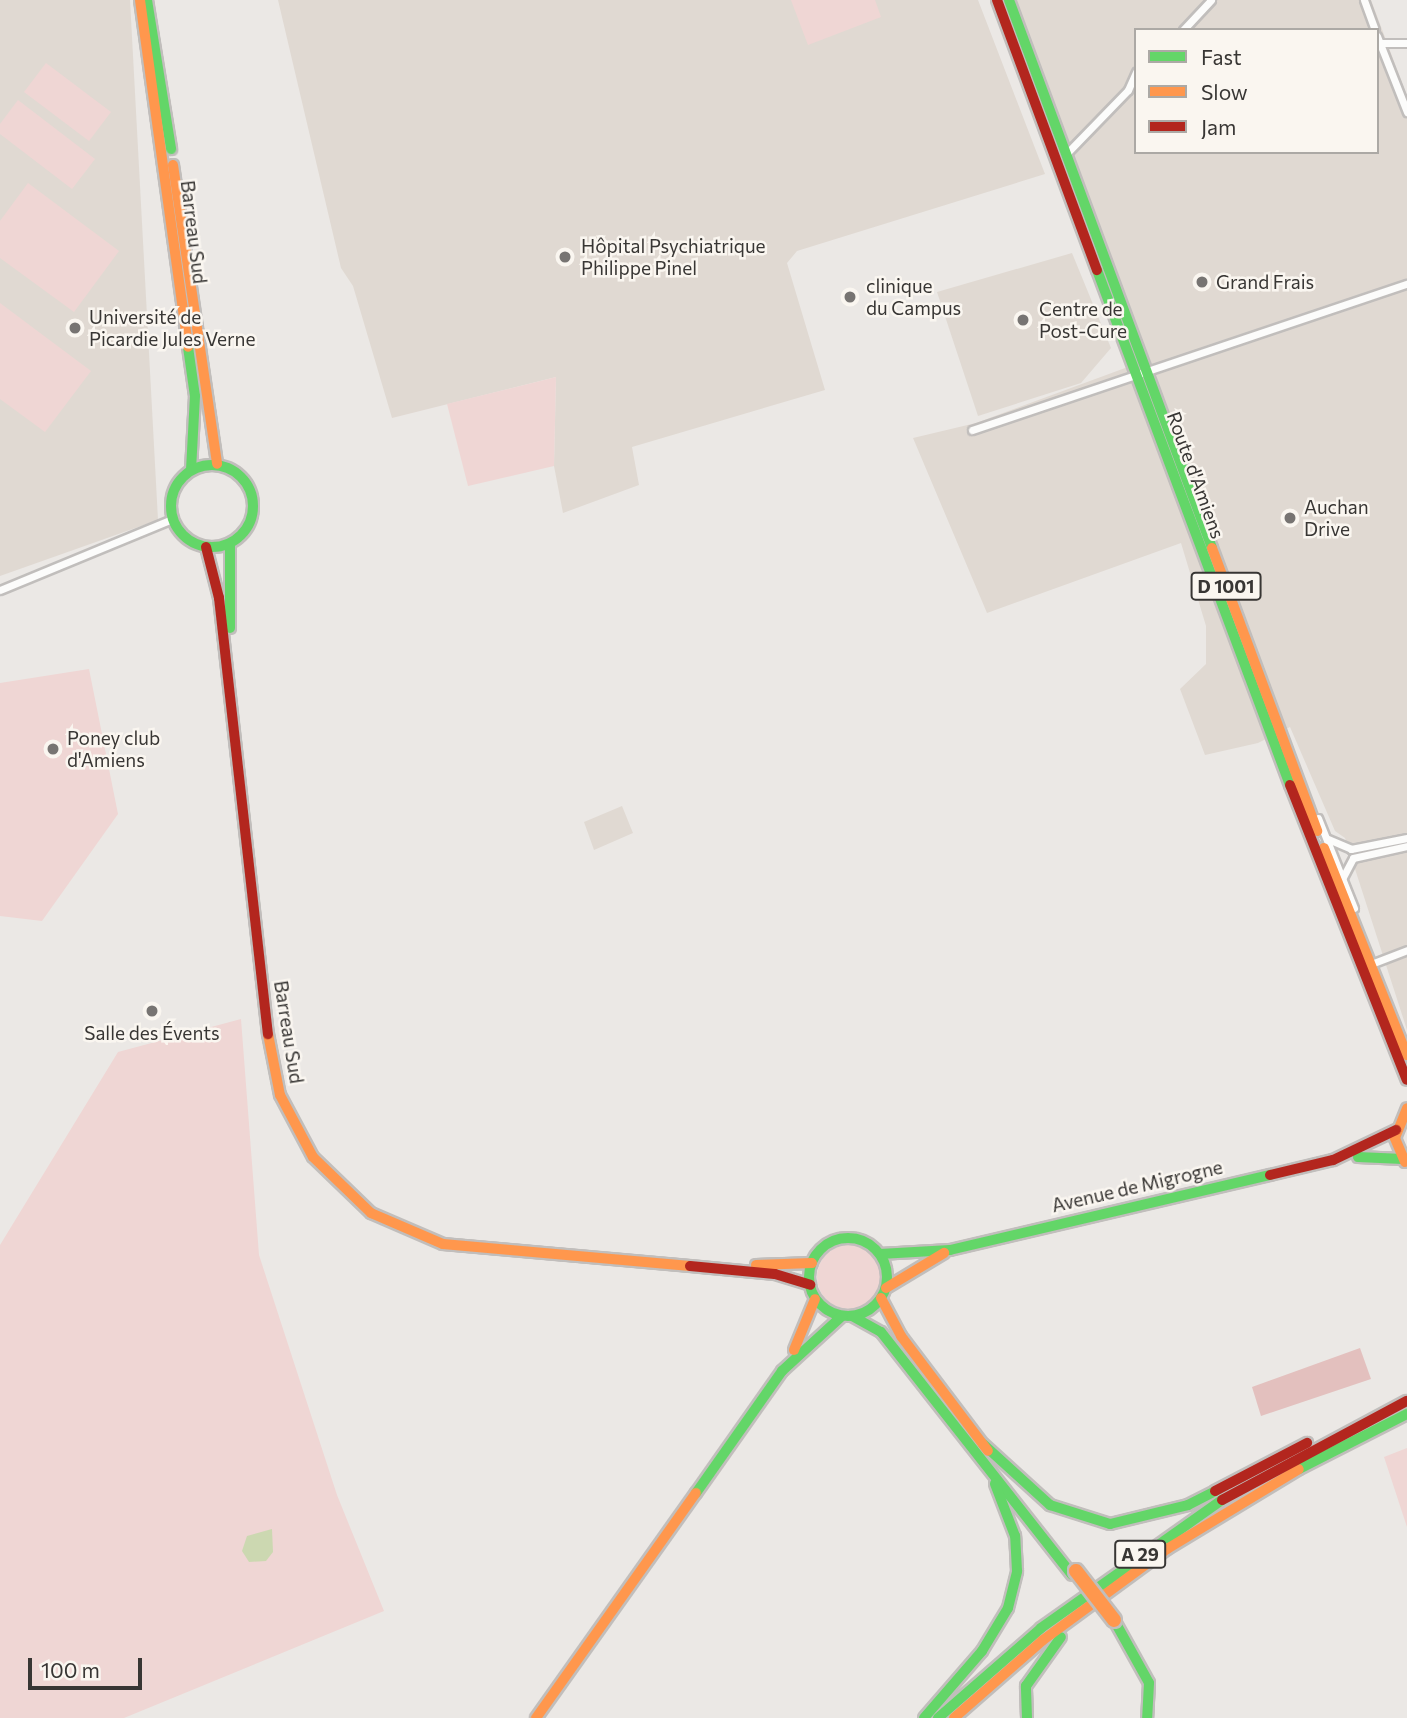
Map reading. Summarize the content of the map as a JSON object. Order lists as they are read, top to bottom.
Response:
{
  "streets": {
    "main road": [
      "Barreau Sud",
      "Route d'Amiens",
      "D 1001",
      "Avenue de Migrogne",
      "A 29"
    ]
  },
  "crossings": [
    ["Barreau Sud", "Avenue de Migrogne"]
  ],
  "places": [
    "Hôpital Psychiatrique Philippe Pinel",
    "Grand Frais",
    "clinique du Campus",
    "Centre de Post-Cure",
    "Université de Picardie Jules Verne",
    "Auchan Drive",
    "Poney club d'Amiens",
    "Salle des Évents"
  ],
  "legend": ["Fast", "Slow", "Jam"],
  "scale_bar": "100 m"
}
